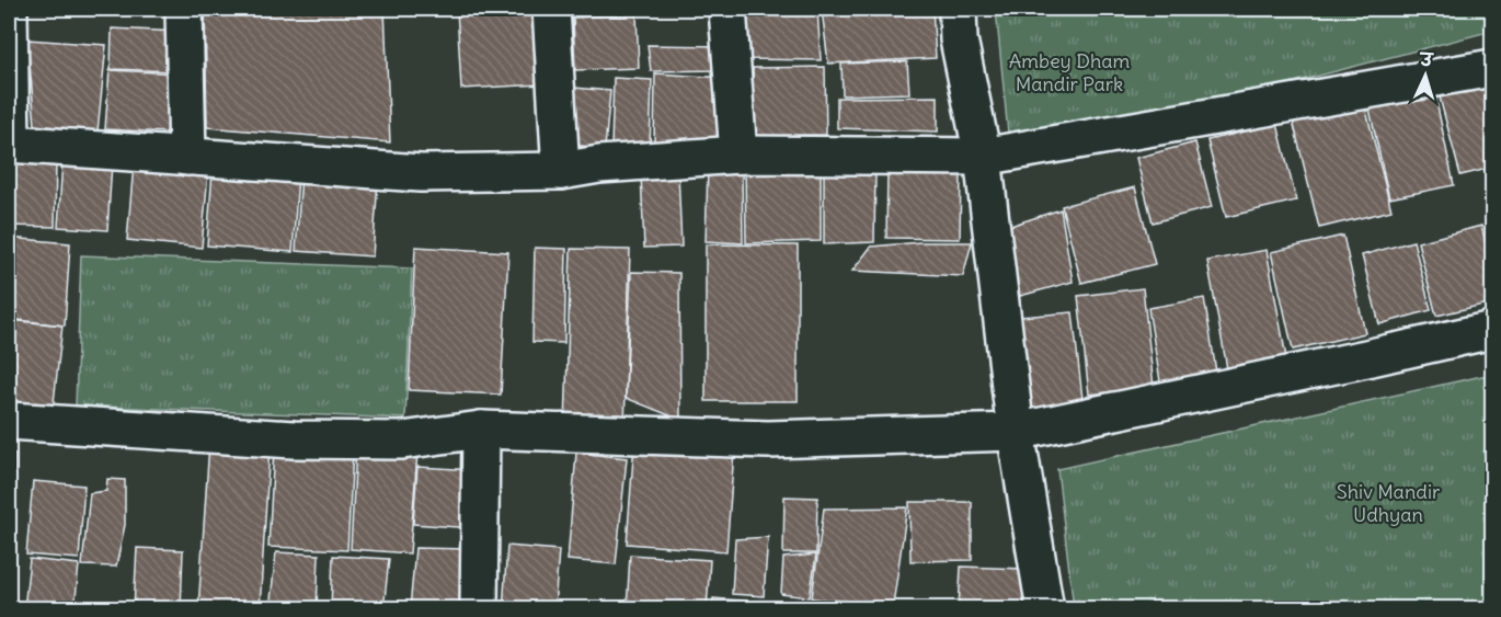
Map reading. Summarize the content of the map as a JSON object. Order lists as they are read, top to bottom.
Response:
{
  "parks": ["Ambey Dham Mandir Park", "Shiv Mandir Udhyan"],
  "north": "top"
}
